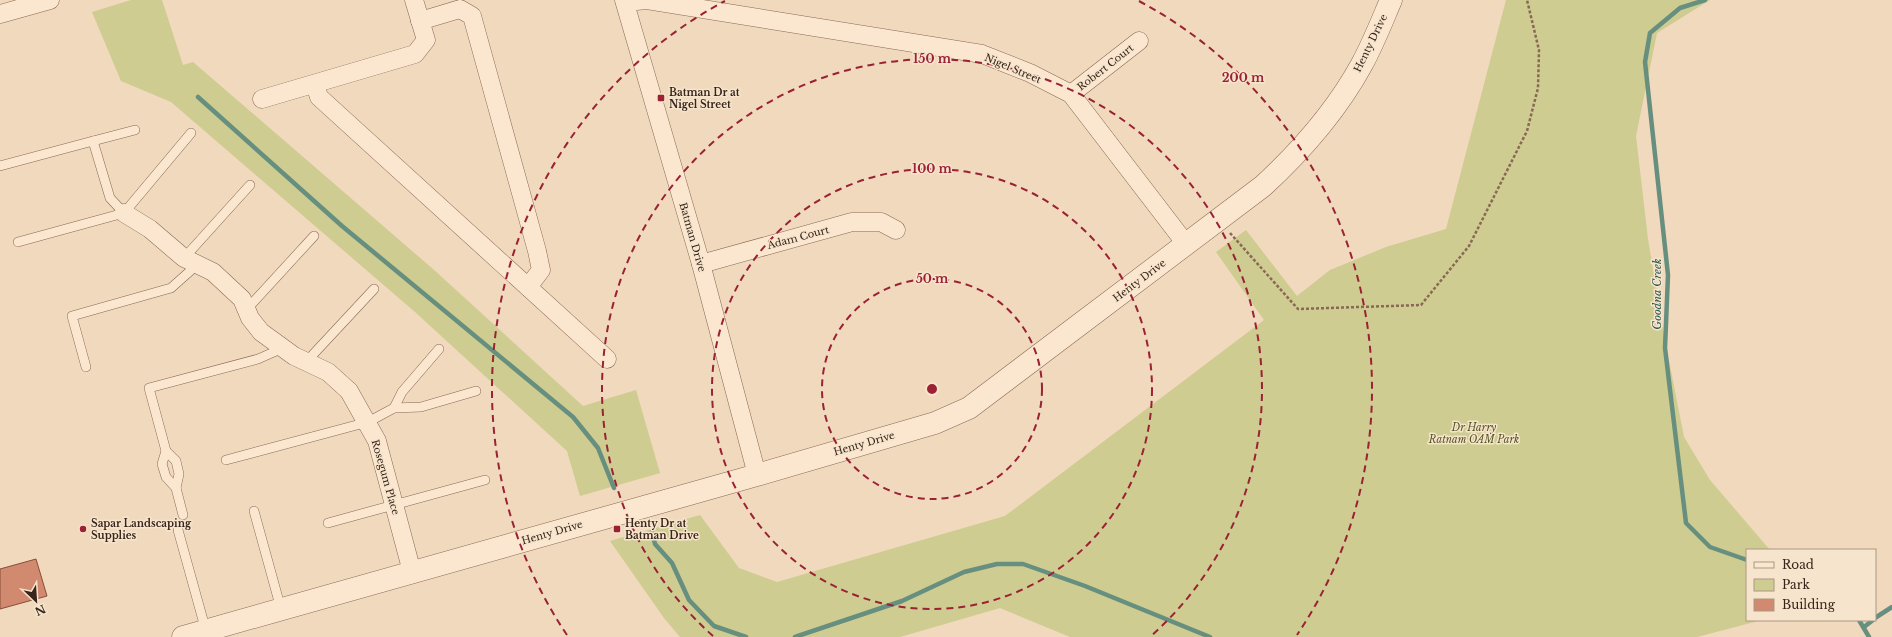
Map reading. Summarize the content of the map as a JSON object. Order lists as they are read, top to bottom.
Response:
{
  "streets": {
    "street": [
      "Henty Drive",
      "Robert Court",
      "Nigel Street",
      "Batman Drive",
      "Adam Court",
      "Rosegum Place"
    ]
  },
  "crossings": [
    ["Henty Drive", "Nigel Street"],
    ["Henty Drive", "Batman Drive"],
    ["Henty Drive", "Rosegum Place"],
    ["Robert Court", "Nigel Street"],
    ["Nigel Street", "Batman Drive"],
    ["Batman Drive", "Adam Court"]
  ],
  "water": ["Goodna Creek"],
  "parks": ["Dr Harry Ratnam OAM Park"],
  "places": {
    "transit": ["Batman Dr at Nigel Street", "Henty Dr at Batman Drive"],
    "other": ["Sapar Landscaping Supplies"]
  },
  "legend": ["Road", "Park", "Building"],
  "north": "bottom right",
  "rings": [
    "150 m",
    "200 m",
    "100 m",
    "50 m"
  ]
}
